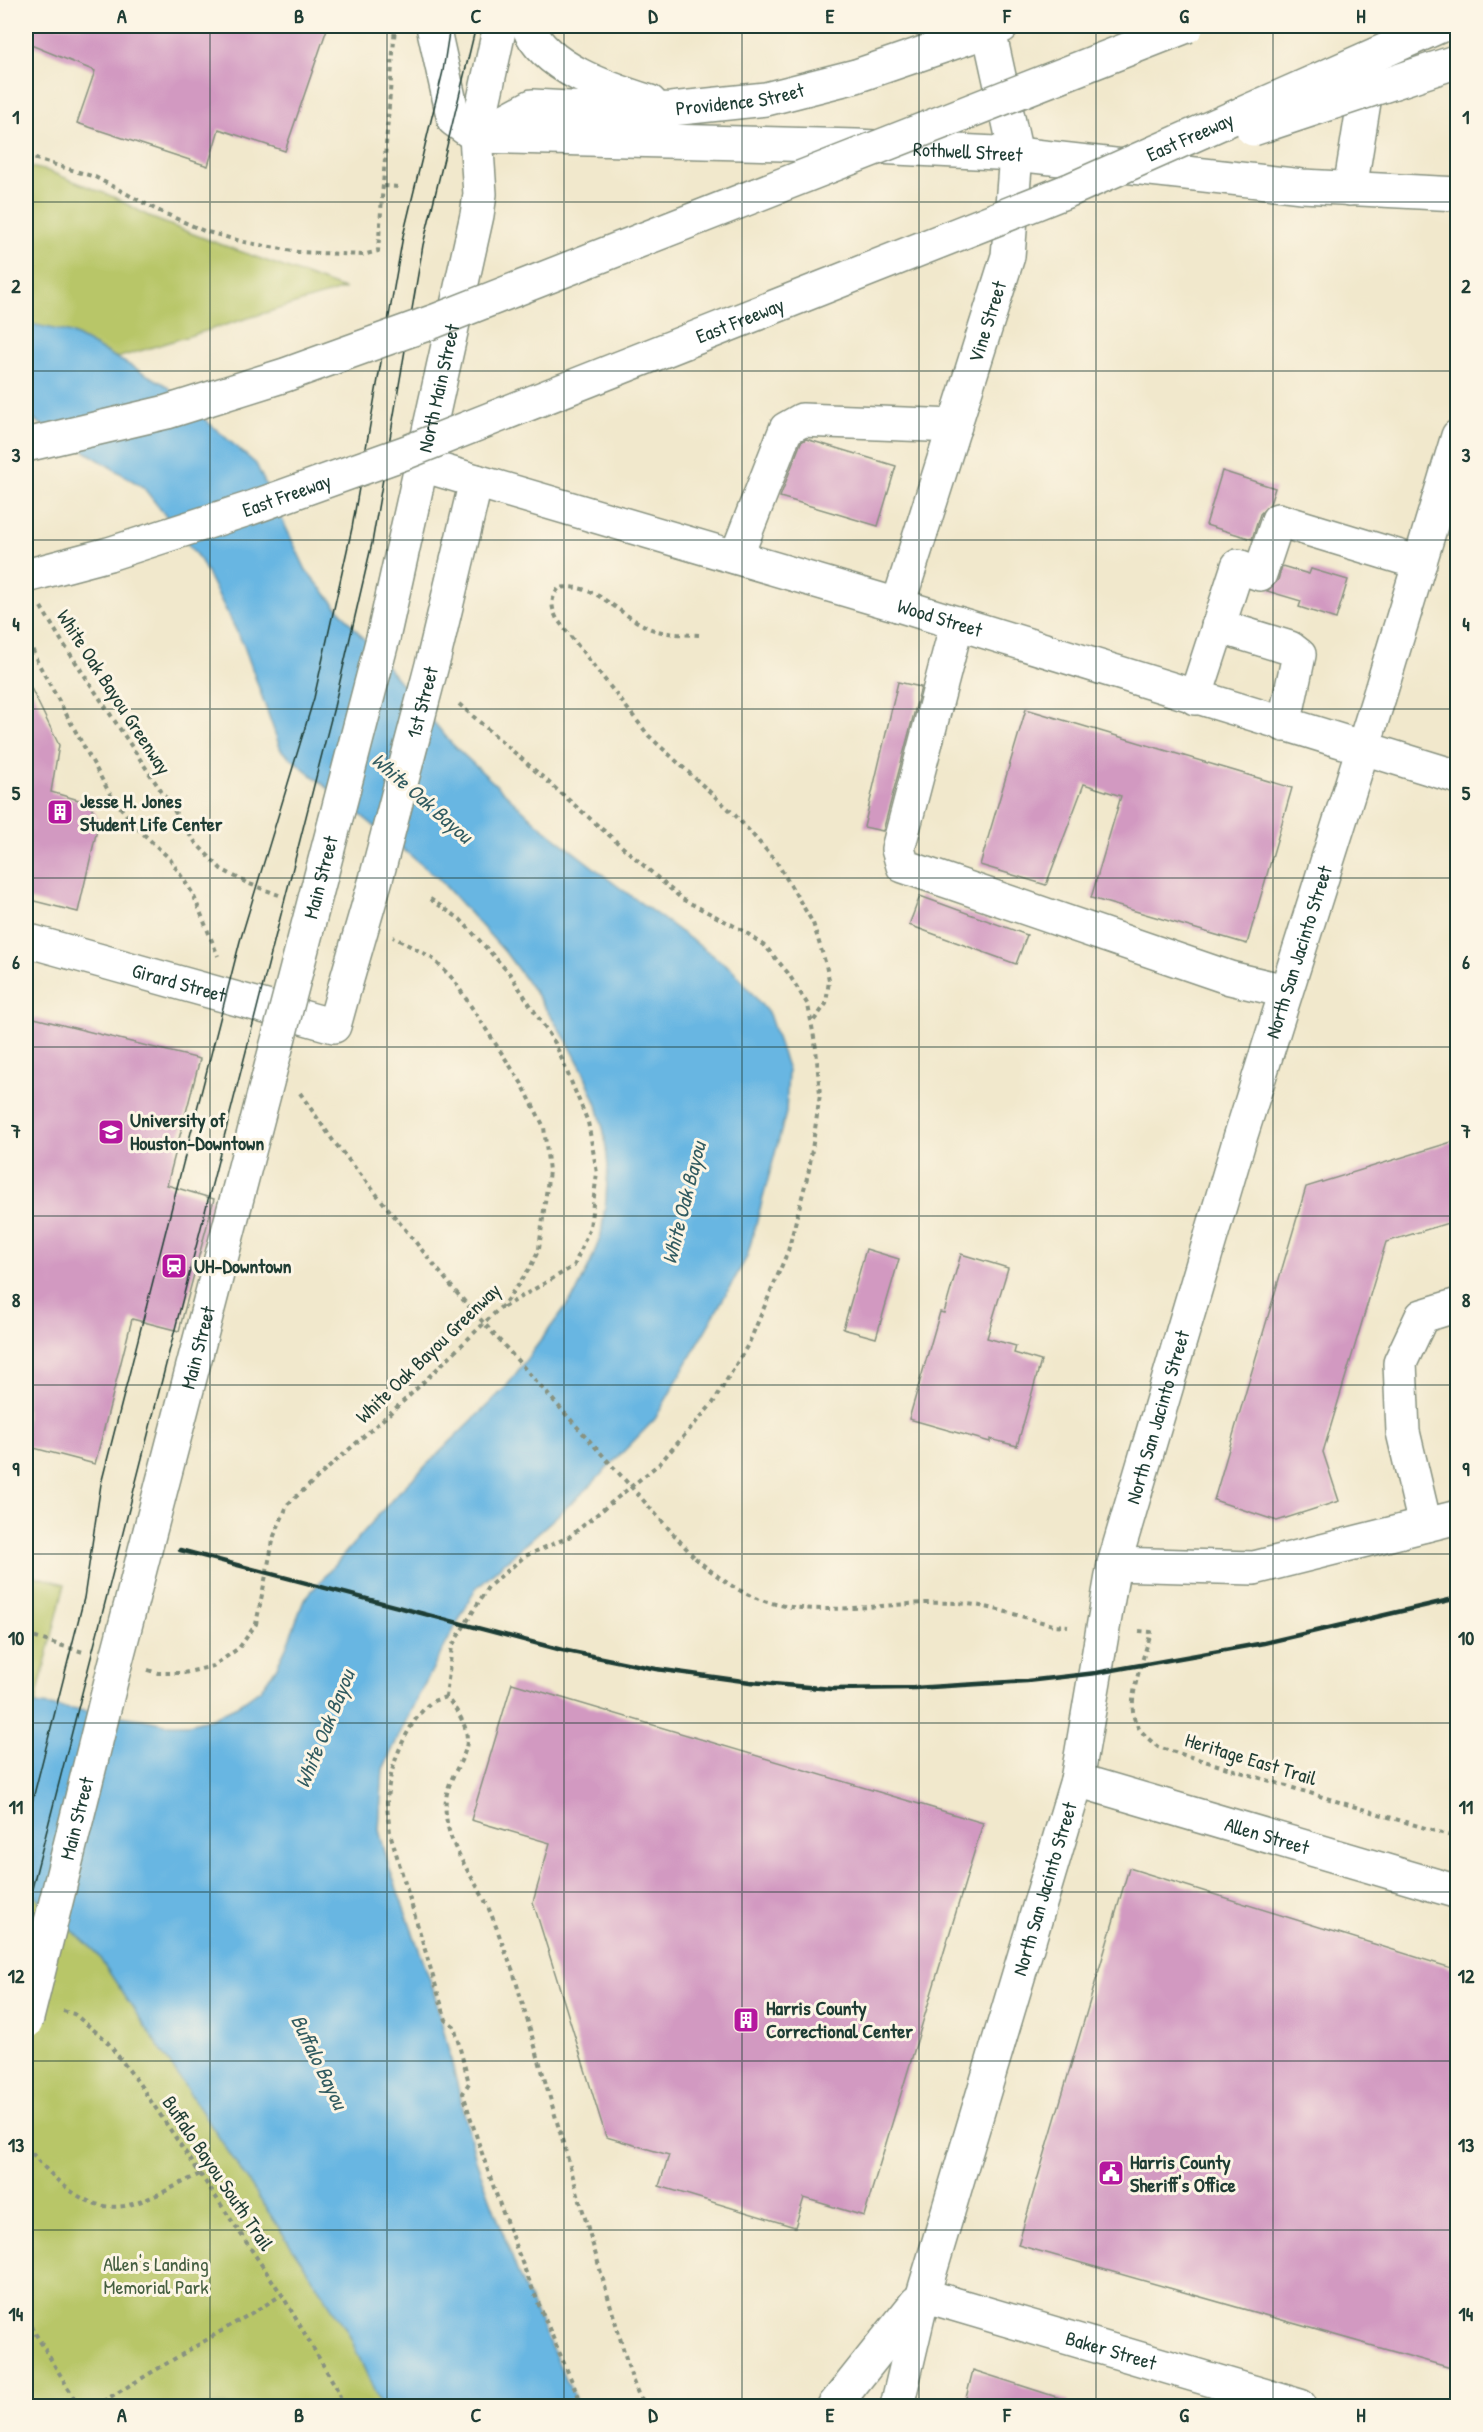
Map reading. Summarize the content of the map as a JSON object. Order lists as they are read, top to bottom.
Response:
{
  "streets": {
    "main road": [
      "Providence Street",
      "East Freeway",
      "Rothwell Street",
      "Vine Street",
      "North Main Street",
      "Wood Street",
      "1st Street",
      "Main Street",
      "North San Jacinto Street",
      "Girard Street",
      "Allen Street",
      "Baker Street"
    ],
    "path": ["White Oak Bayou Greenway", "Heritage East Trail", "Buffalo Bayou South Trail"]
  },
  "crossings": [
    ["Providence Street", "Rothwell Street"],
    ["Providence Street", "Vine Street"],
    ["Providence Street", "North Main Street"],
    ["East Freeway", "White Oak Bayou Greenway"],
    ["Rothwell Street", "Vine Street"],
    ["Rothwell Street", "North Main Street"],
    ["Vine Street", "Wood Street"],
    ["North Main Street", "Wood Street"],
    ["North Main Street", "Main Street"],
    ["Wood Street", "1st Street"],
    ["Wood Street", "North San Jacinto Street"],
    ["1st Street", "Girard Street"],
    ["North San Jacinto Street", "Allen Street"],
    ["North San Jacinto Street", "Baker Street"]
  ],
  "water": ["White Oak Bayou", "Buffalo Bayou"],
  "parks": ["Allen's Landing Memorial Park"],
  "places": {
    "building": ["Jesse H. Jones Student Life Center", "Harris County Correctional Center"],
    "school or university": ["University of Houston-Downtown"],
    "station": ["UH-Downtown"],
    "public building": ["Harris County Sheriff's Office"]
  },
  "grid": {
    "columns": [
      "A",
      "B",
      "C",
      "D",
      "E",
      "F",
      "G",
      "H"
    ],
    "rows": [
      "1",
      "2",
      "3",
      "4",
      "5",
      "6",
      "7",
      "8",
      "9",
      "10",
      "11",
      "12",
      "13",
      "14"
    ]
  }
}
